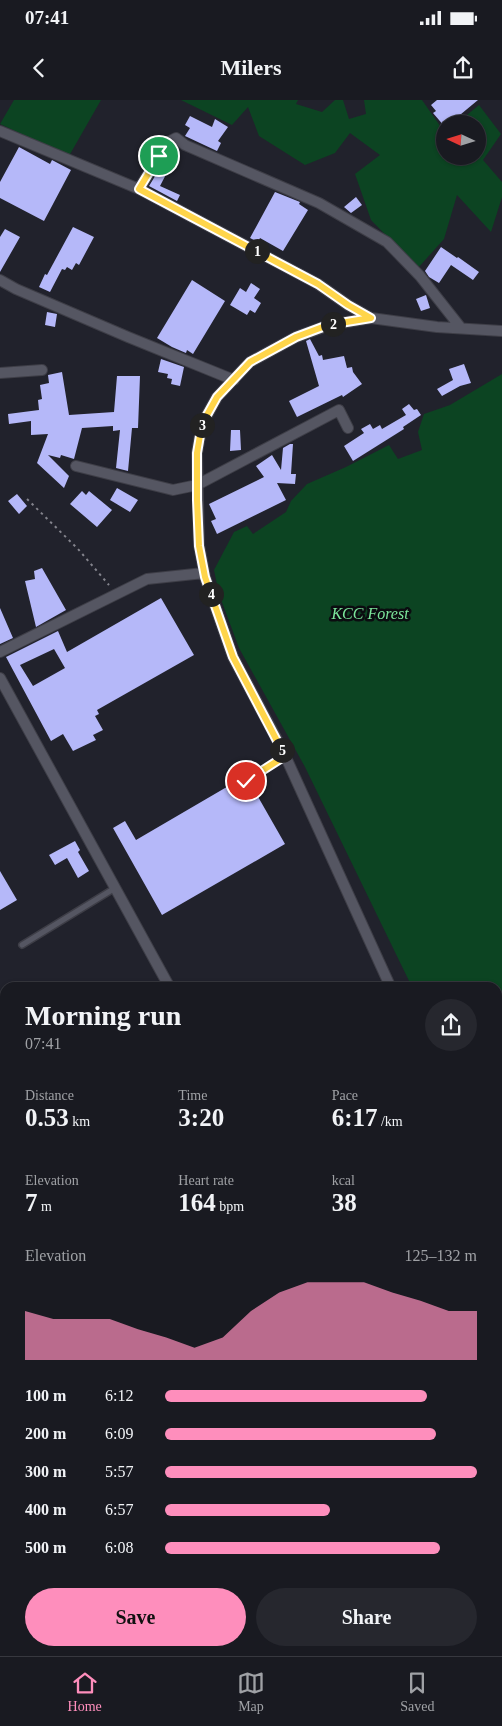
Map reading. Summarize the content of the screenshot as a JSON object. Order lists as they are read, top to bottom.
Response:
{
  "parks": ["KCC Forest"],
  "north": "left",
  "page": {
    "status": "07:41",
    "header": "Milers",
    "pins": [
      "1",
      "2",
      "3",
      "4",
      "5"
    ],
    "heading": ["Morning run", "07:41"],
    "stats": [
      ["Distance", "0.53 km"],
      ["Time", "3:20"],
      ["Pace", "6:17 /km"],
      ["Elevation", "7 m"],
      ["Heart rate", "164 bpm"],
      ["kcal", "38"]
    ],
    "chart": ["Elevation", "125–132 m"],
    "list": [
      {
        "name": "100 m",
        "note": "6:12"
      },
      {
        "name": "200 m",
        "note": "6:09"
      },
      {
        "name": "300 m",
        "note": "5:57"
      },
      {
        "name": "400 m",
        "note": "6:57"
      },
      {
        "name": "500 m",
        "note": "6:08"
      }
    ],
    "buttons": ["Save", "Share"],
    "tabs": ["Home", "Map", "Saved"]
  }
}
